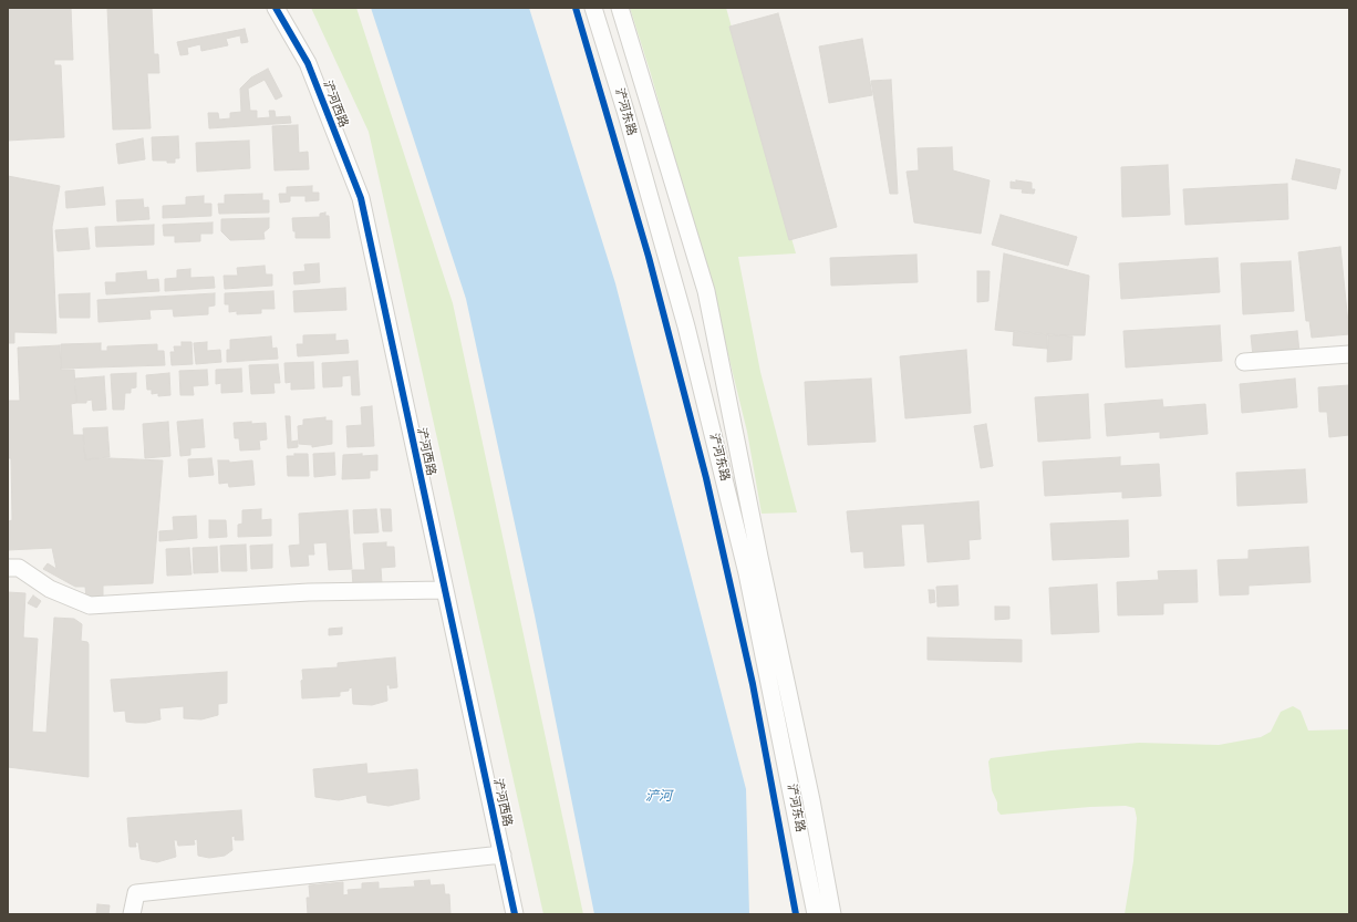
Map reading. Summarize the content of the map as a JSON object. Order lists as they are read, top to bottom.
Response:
{
  "streets": {
    "street": ["浐河西路", "浐河东路"]
  },
  "water": ["浐河"]
}
